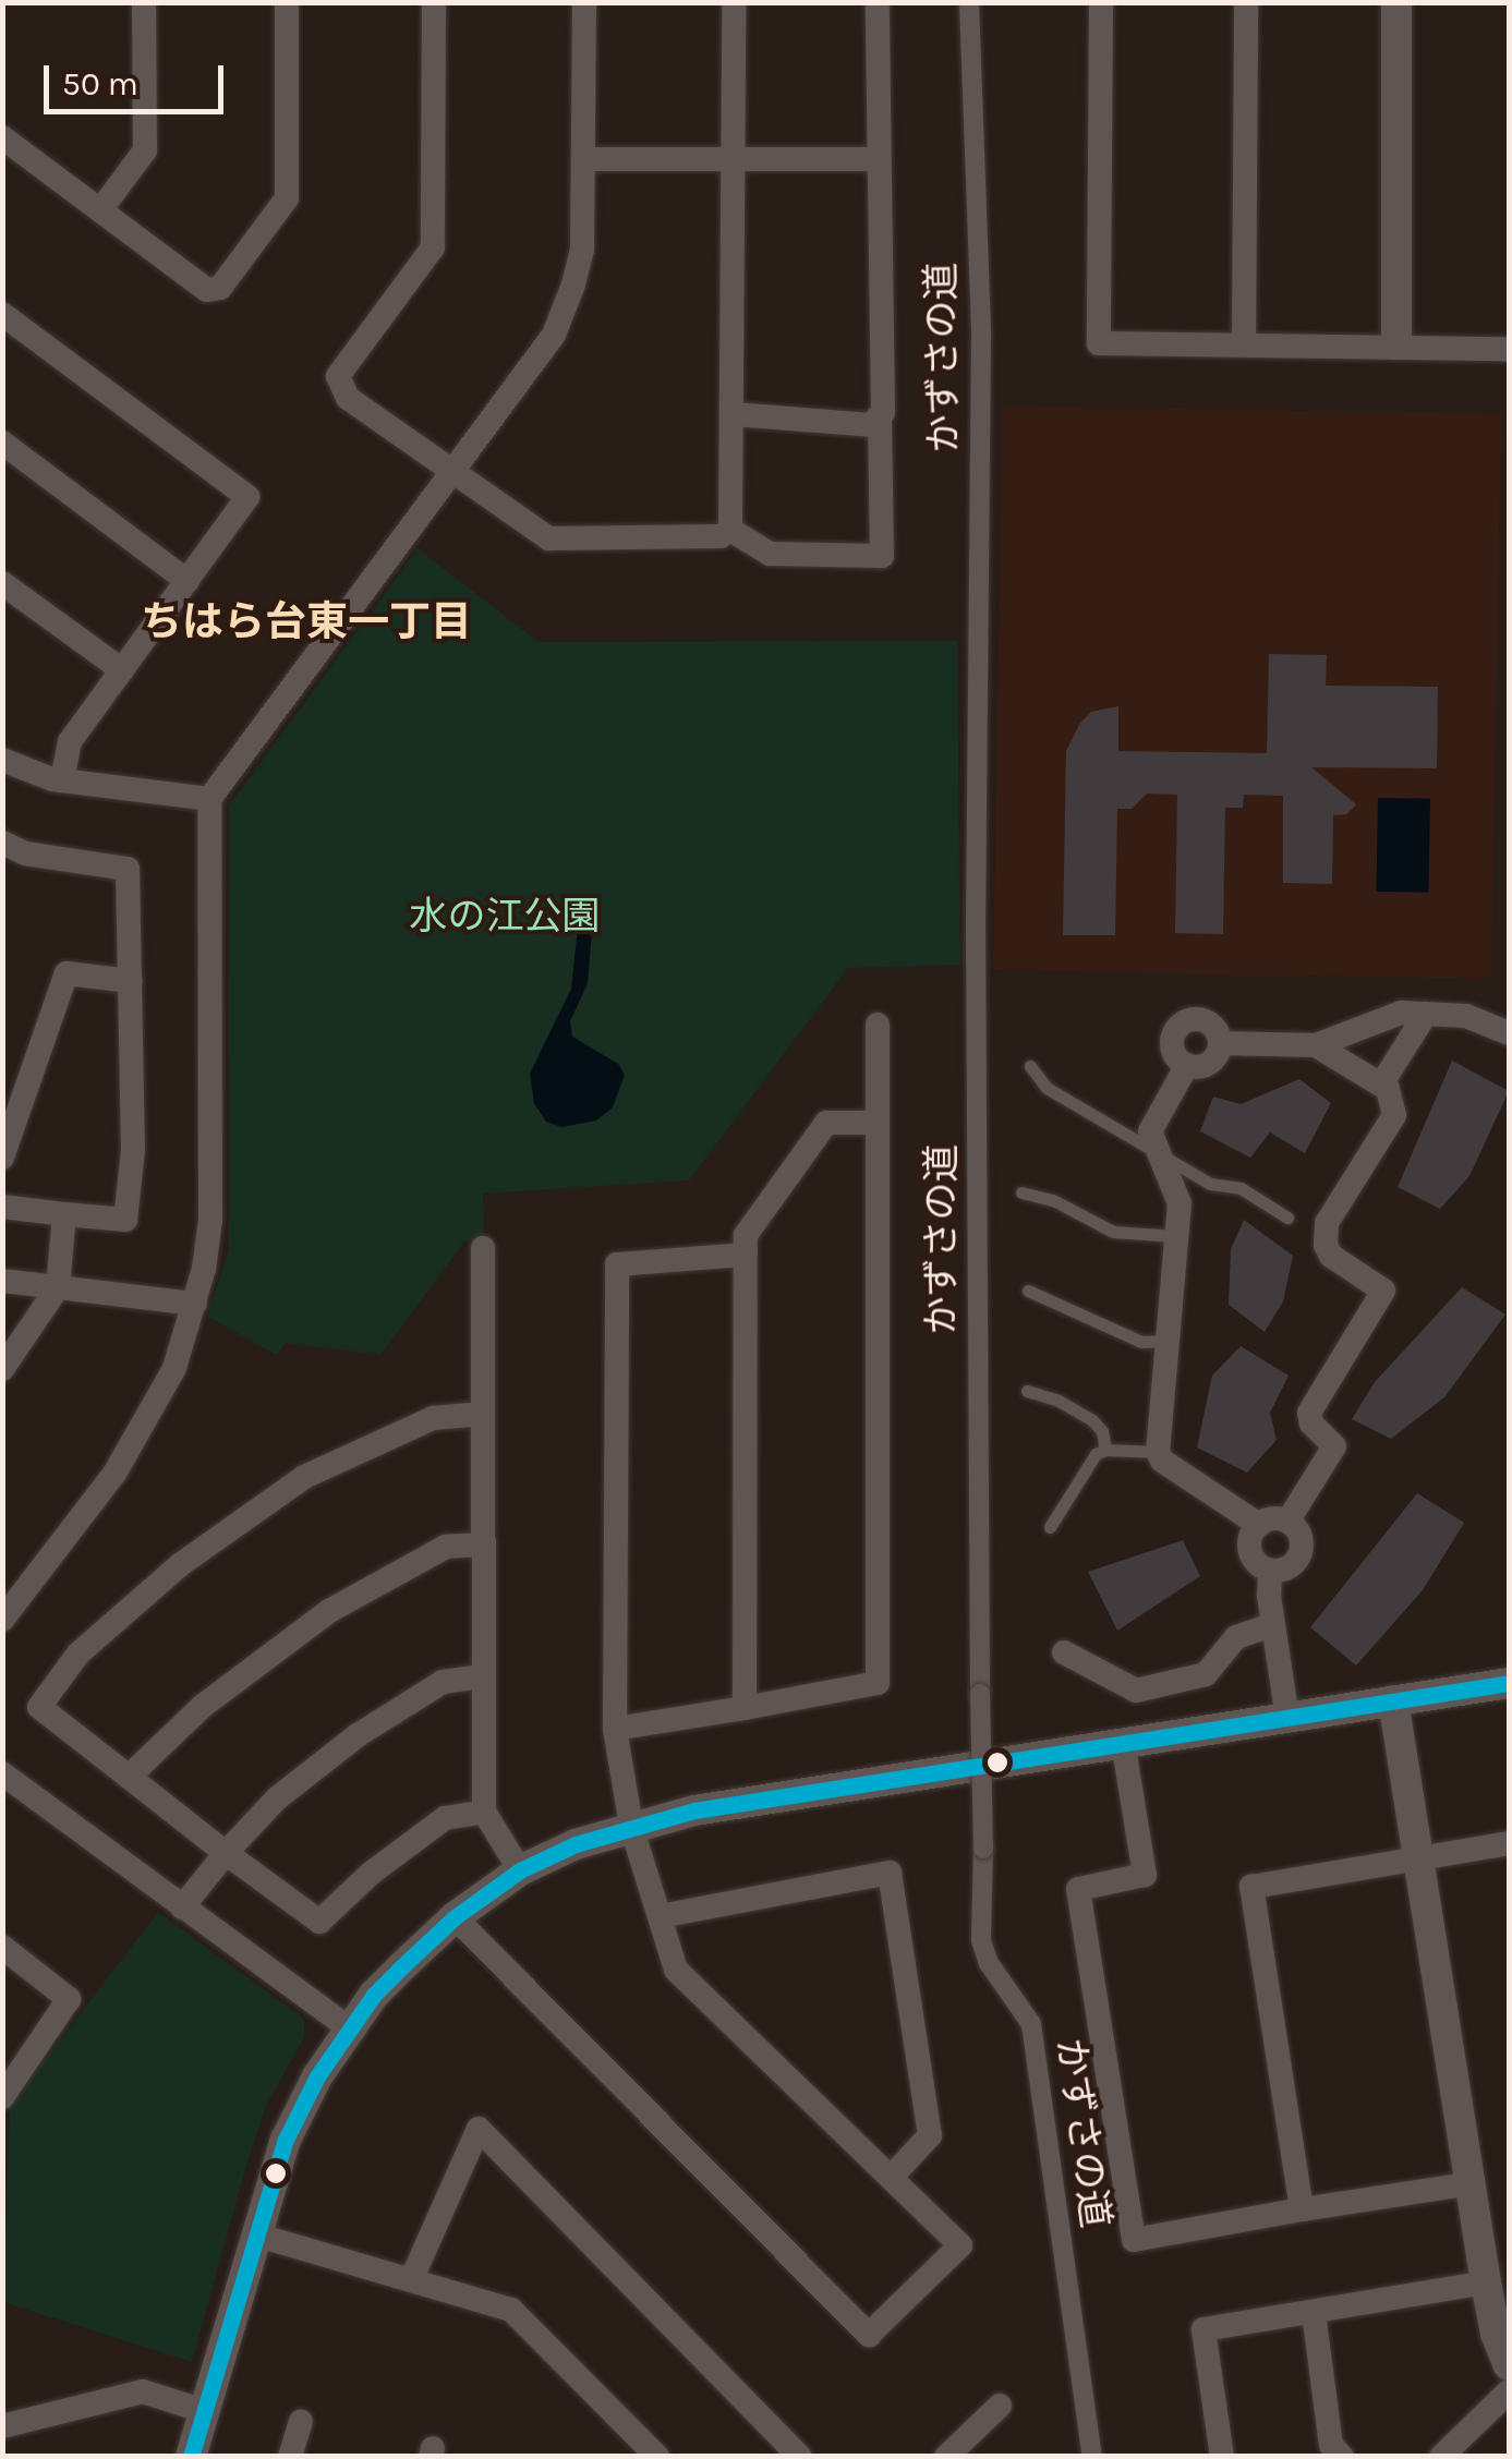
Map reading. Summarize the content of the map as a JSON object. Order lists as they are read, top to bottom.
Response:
{
  "streets": {
    "street": ["かずさの道"]
  },
  "districts": ["ちはら台東一丁目"],
  "parks": ["水の江公園"],
  "scale_bar": "50 m"
}
